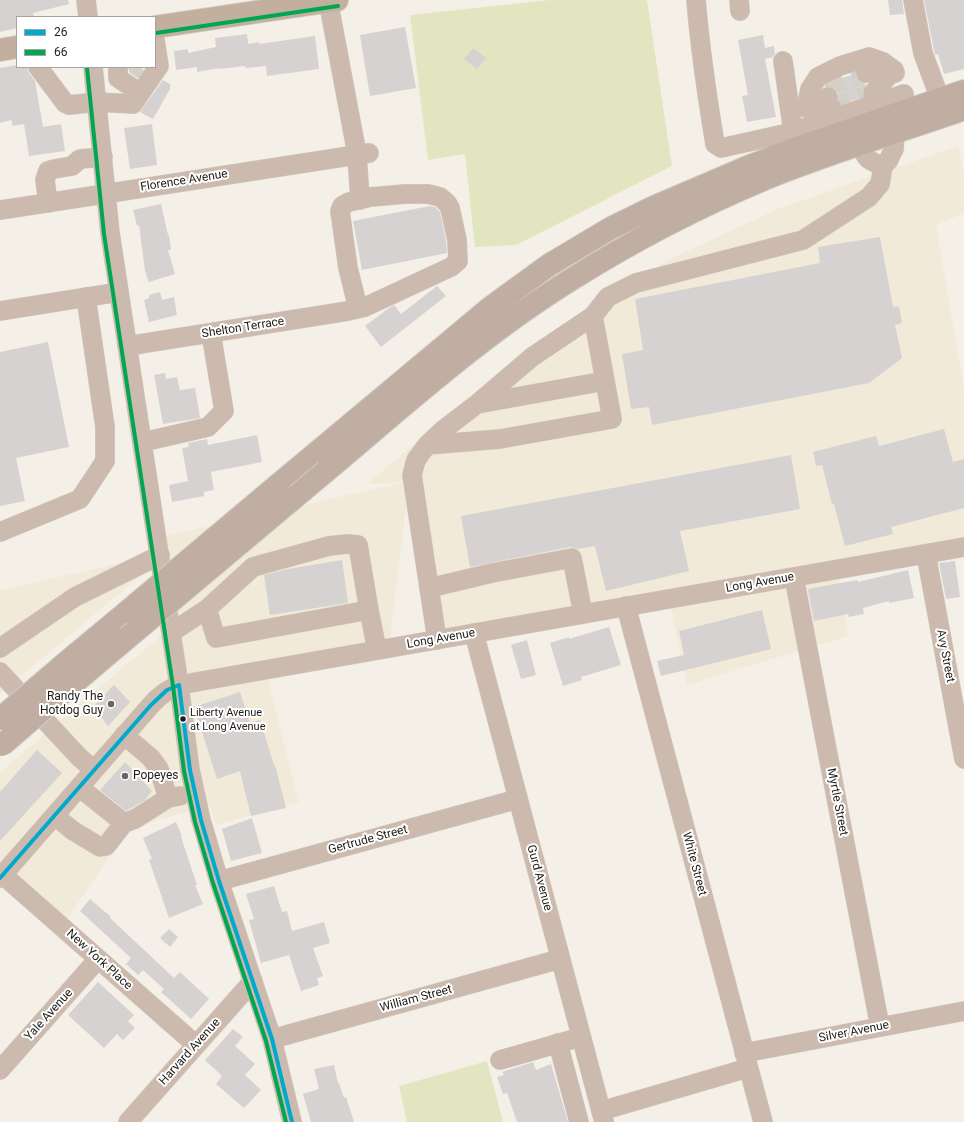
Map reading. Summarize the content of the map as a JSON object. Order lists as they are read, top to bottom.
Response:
{
  "streets": {
    "street": [
      "Florence Avenue",
      "Shelton Terrace",
      "Long Avenue",
      "Avy Street",
      "Myrtle Street",
      "Gertrude Street",
      "White Street",
      "Gurd Avenue",
      "New York Place",
      "William Street",
      "Yale Avenue",
      "Silver Avenue",
      "Harvard Avenue"
    ]
  },
  "crossings": [
    ["Long Avenue", "Avy Street"],
    ["Long Avenue", "Myrtle Street"],
    ["Long Avenue", "White Street"],
    ["Long Avenue", "Gurd Avenue"],
    ["Long Avenue", "New York Place"],
    ["Myrtle Street", "Silver Avenue"],
    ["Gertrude Street", "Gurd Avenue"],
    ["White Street", "Silver Avenue"],
    ["Gurd Avenue", "William Street"],
    ["Gurd Avenue", "Silver Avenue"],
    ["New York Place", "Yale Avenue"],
    ["New York Place", "Harvard Avenue"]
  ],
  "places": ["Randy The Hotdog Guy", "Liberty Avenue at Long Avenue", "Popeyes"],
  "lines": ["transit line 66", "transit line 26"],
  "legend": ["26", "66"]
}
